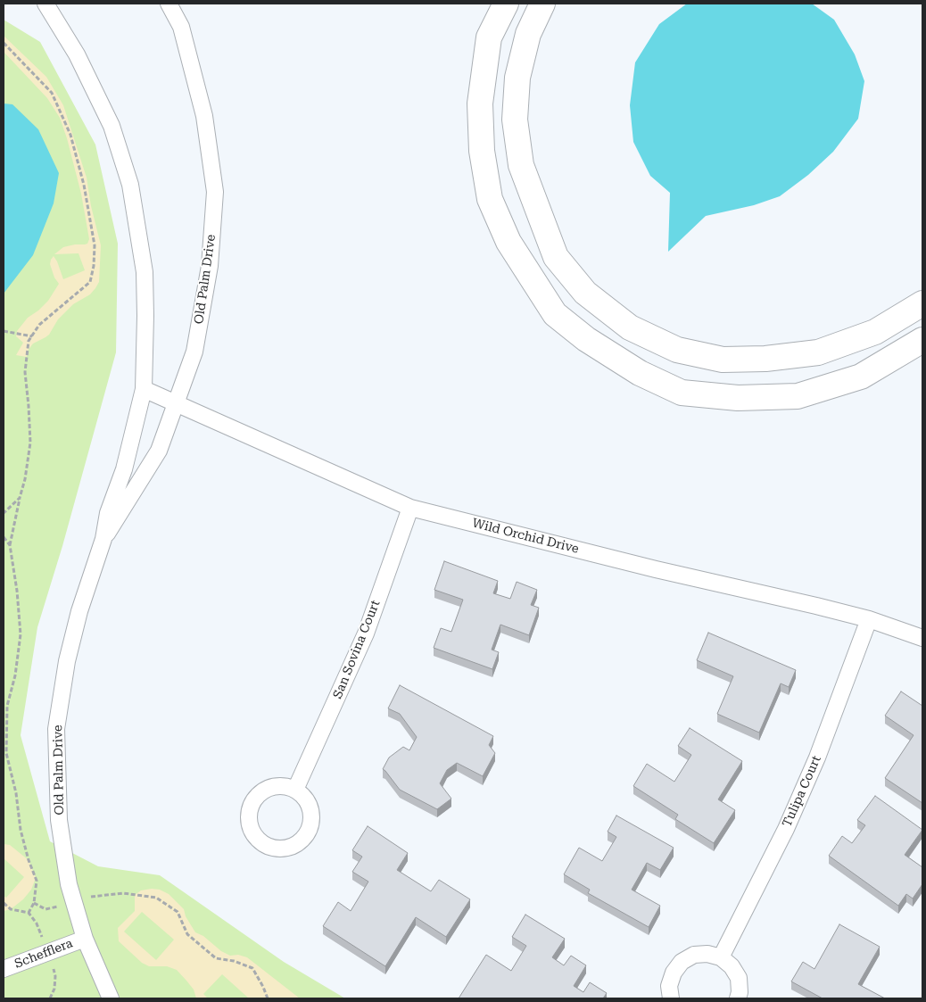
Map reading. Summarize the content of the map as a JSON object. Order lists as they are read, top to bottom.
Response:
{
  "streets": {
    "street": [
      "Old Palm Drive",
      "Wild Orchid Drive",
      "San Sovina Court",
      "Tulipa Court",
      "Schefflera"
    ]
  },
  "crossings": [
    ["Old Palm Drive", "Wild Orchid Drive"],
    ["Old Palm Drive", "Schefflera"],
    ["Wild Orchid Drive", "San Sovina Court"],
    ["Wild Orchid Drive", "Tulipa Court"]
  ]
}
